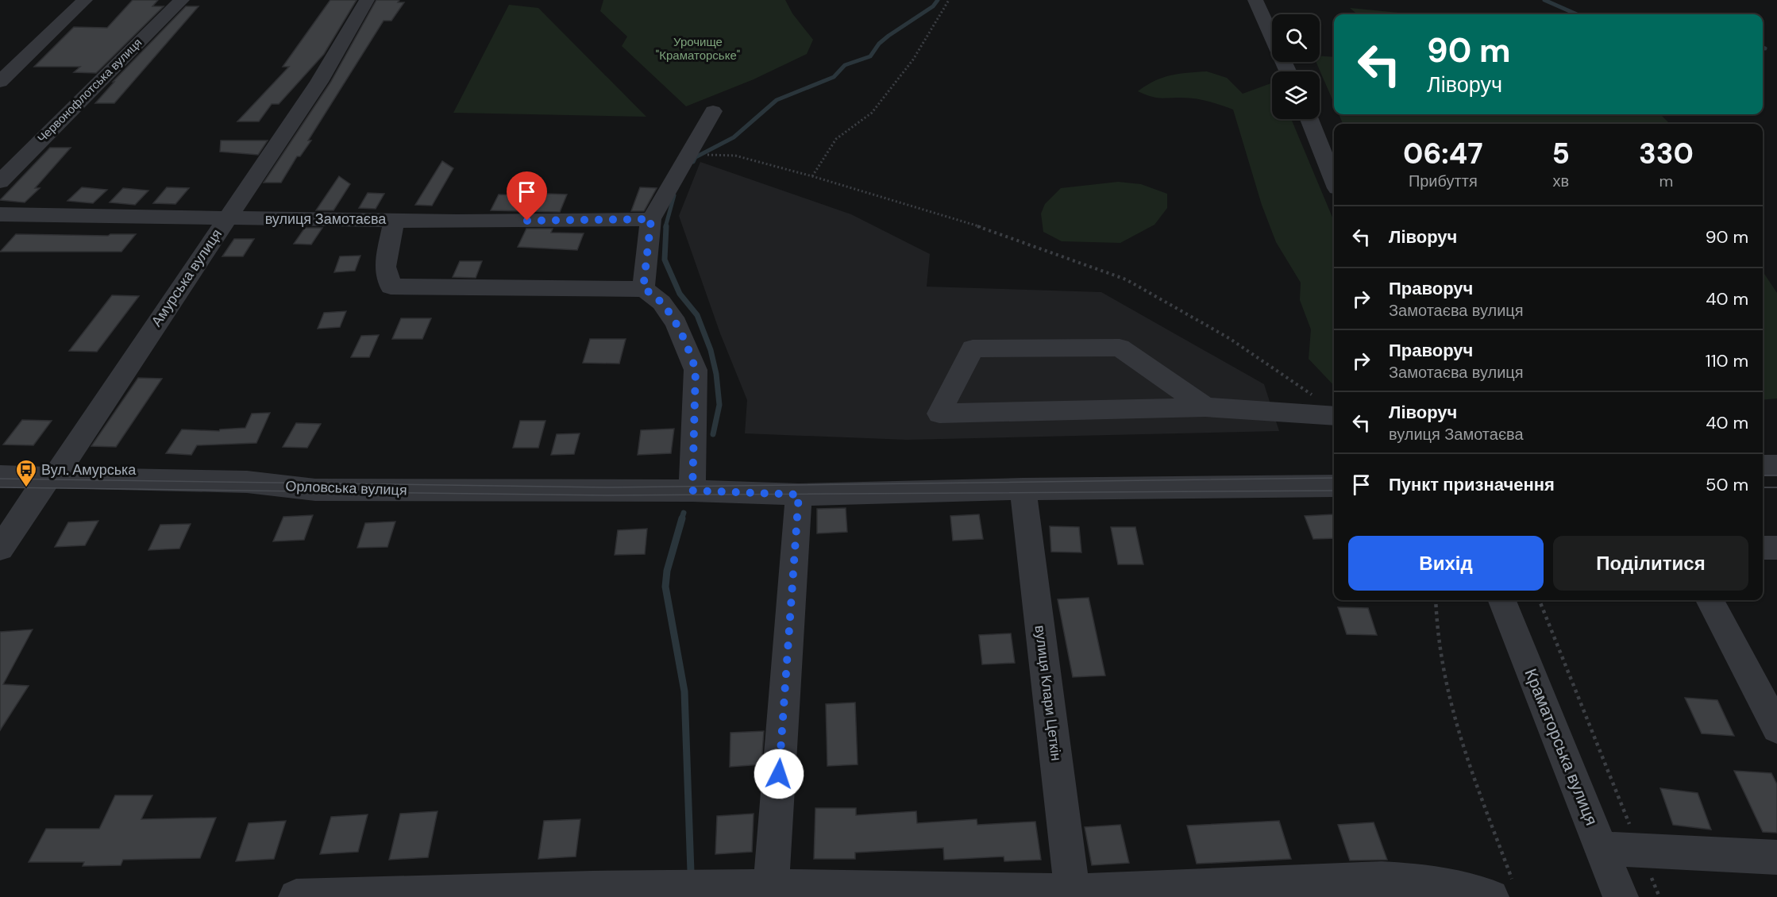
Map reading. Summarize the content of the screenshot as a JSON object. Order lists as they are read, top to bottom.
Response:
{
  "streets": {
    "street": [
      "Червонофлотська вулиця",
      "вулиця Замотаєва",
      "Амурська вулиця",
      "Орловська вулиця",
      "вулиця Клари Цеткін",
      "Краматорська вулиця"
    ]
  },
  "crossings": [
    ["вулиця Замотаєва", "Амурська вулиця"],
    ["Амурська вулиця", "Орловська вулиця"],
    ["Орловська вулиця", "вулиця Клари Цеткін"]
  ],
  "parks": ["Урочище \"Краматорське\""],
  "places": {
    "bus stop": ["Вул. Амурська"]
  },
  "page": {
    "turn": ["90 m", "Ліворуч"],
    "eta": [
      "06:47",
      "Прибуття",
      "5",
      "хв",
      "330",
      "m"
    ],
    "list": [
      {
        "name": "Ліворуч",
        "value": "90 m"
      },
      {
        "name": "Праворуч",
        "note": "Замотаєва вулиця",
        "value": "40 m"
      },
      {
        "name": "Праворуч",
        "note": "Замотаєва вулиця",
        "value": "110 m"
      },
      {
        "name": "Ліворуч",
        "note": "вулиця Замотаєва",
        "value": "40 m"
      },
      {
        "name": "Пункт призначення",
        "value": "50 m"
      }
    ],
    "buttons": ["Вихід", "Поділитися"]
  }
}
